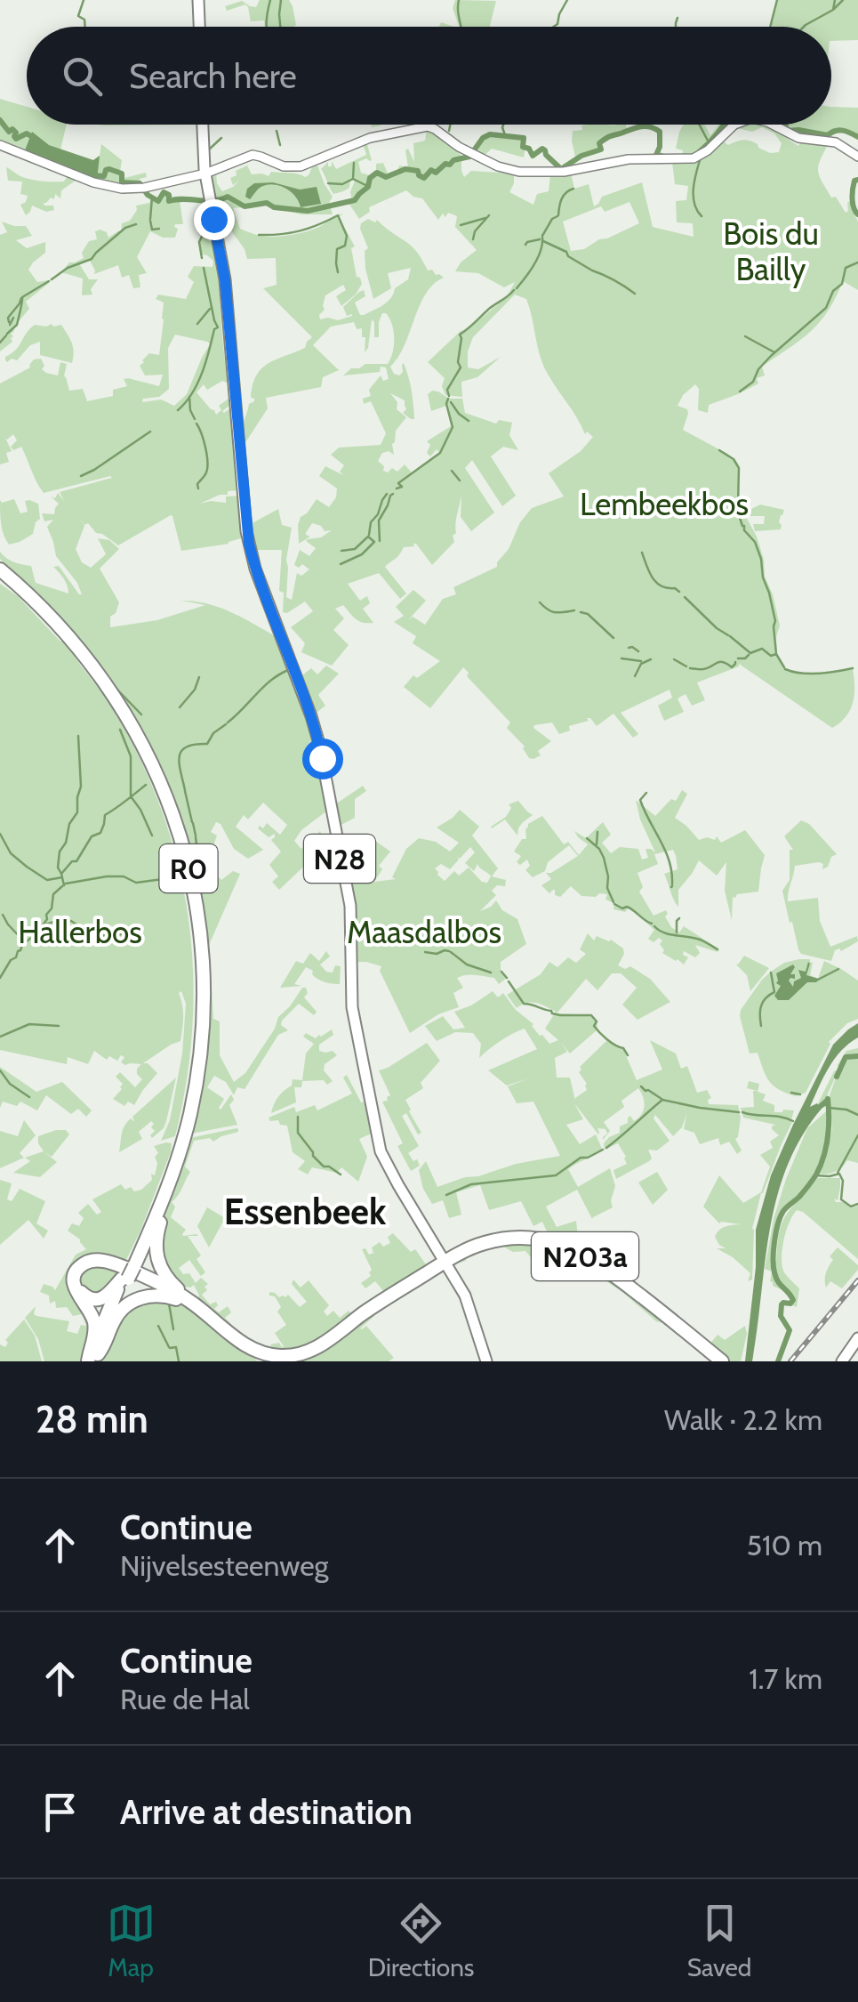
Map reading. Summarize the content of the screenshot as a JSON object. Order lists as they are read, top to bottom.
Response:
{
  "streets": {
    "highway": ["R0", "N203a"],
    "main road": ["N28"]
  },
  "crossings": [
    ["N28", "N203a"],
    ["R0", "N203a"]
  ],
  "districts": ["Essenbeek"],
  "parks": [
    "Bois du Bailly",
    "Lembeekbos",
    "Hallerbos",
    "Maasdalbos"
  ],
  "page": {
    "search": "Search here",
    "heading": ["28 min", "Walk · 2.2 km"],
    "list": [
      ["Continue", "Nijvelsesteenweg", "510 m"],
      ["Continue", "Rue de Hal", "1.7 km"],
      "Arrive at destination"
    ],
    "nav": ["Map", "Directions", "Saved"]
  }
}
